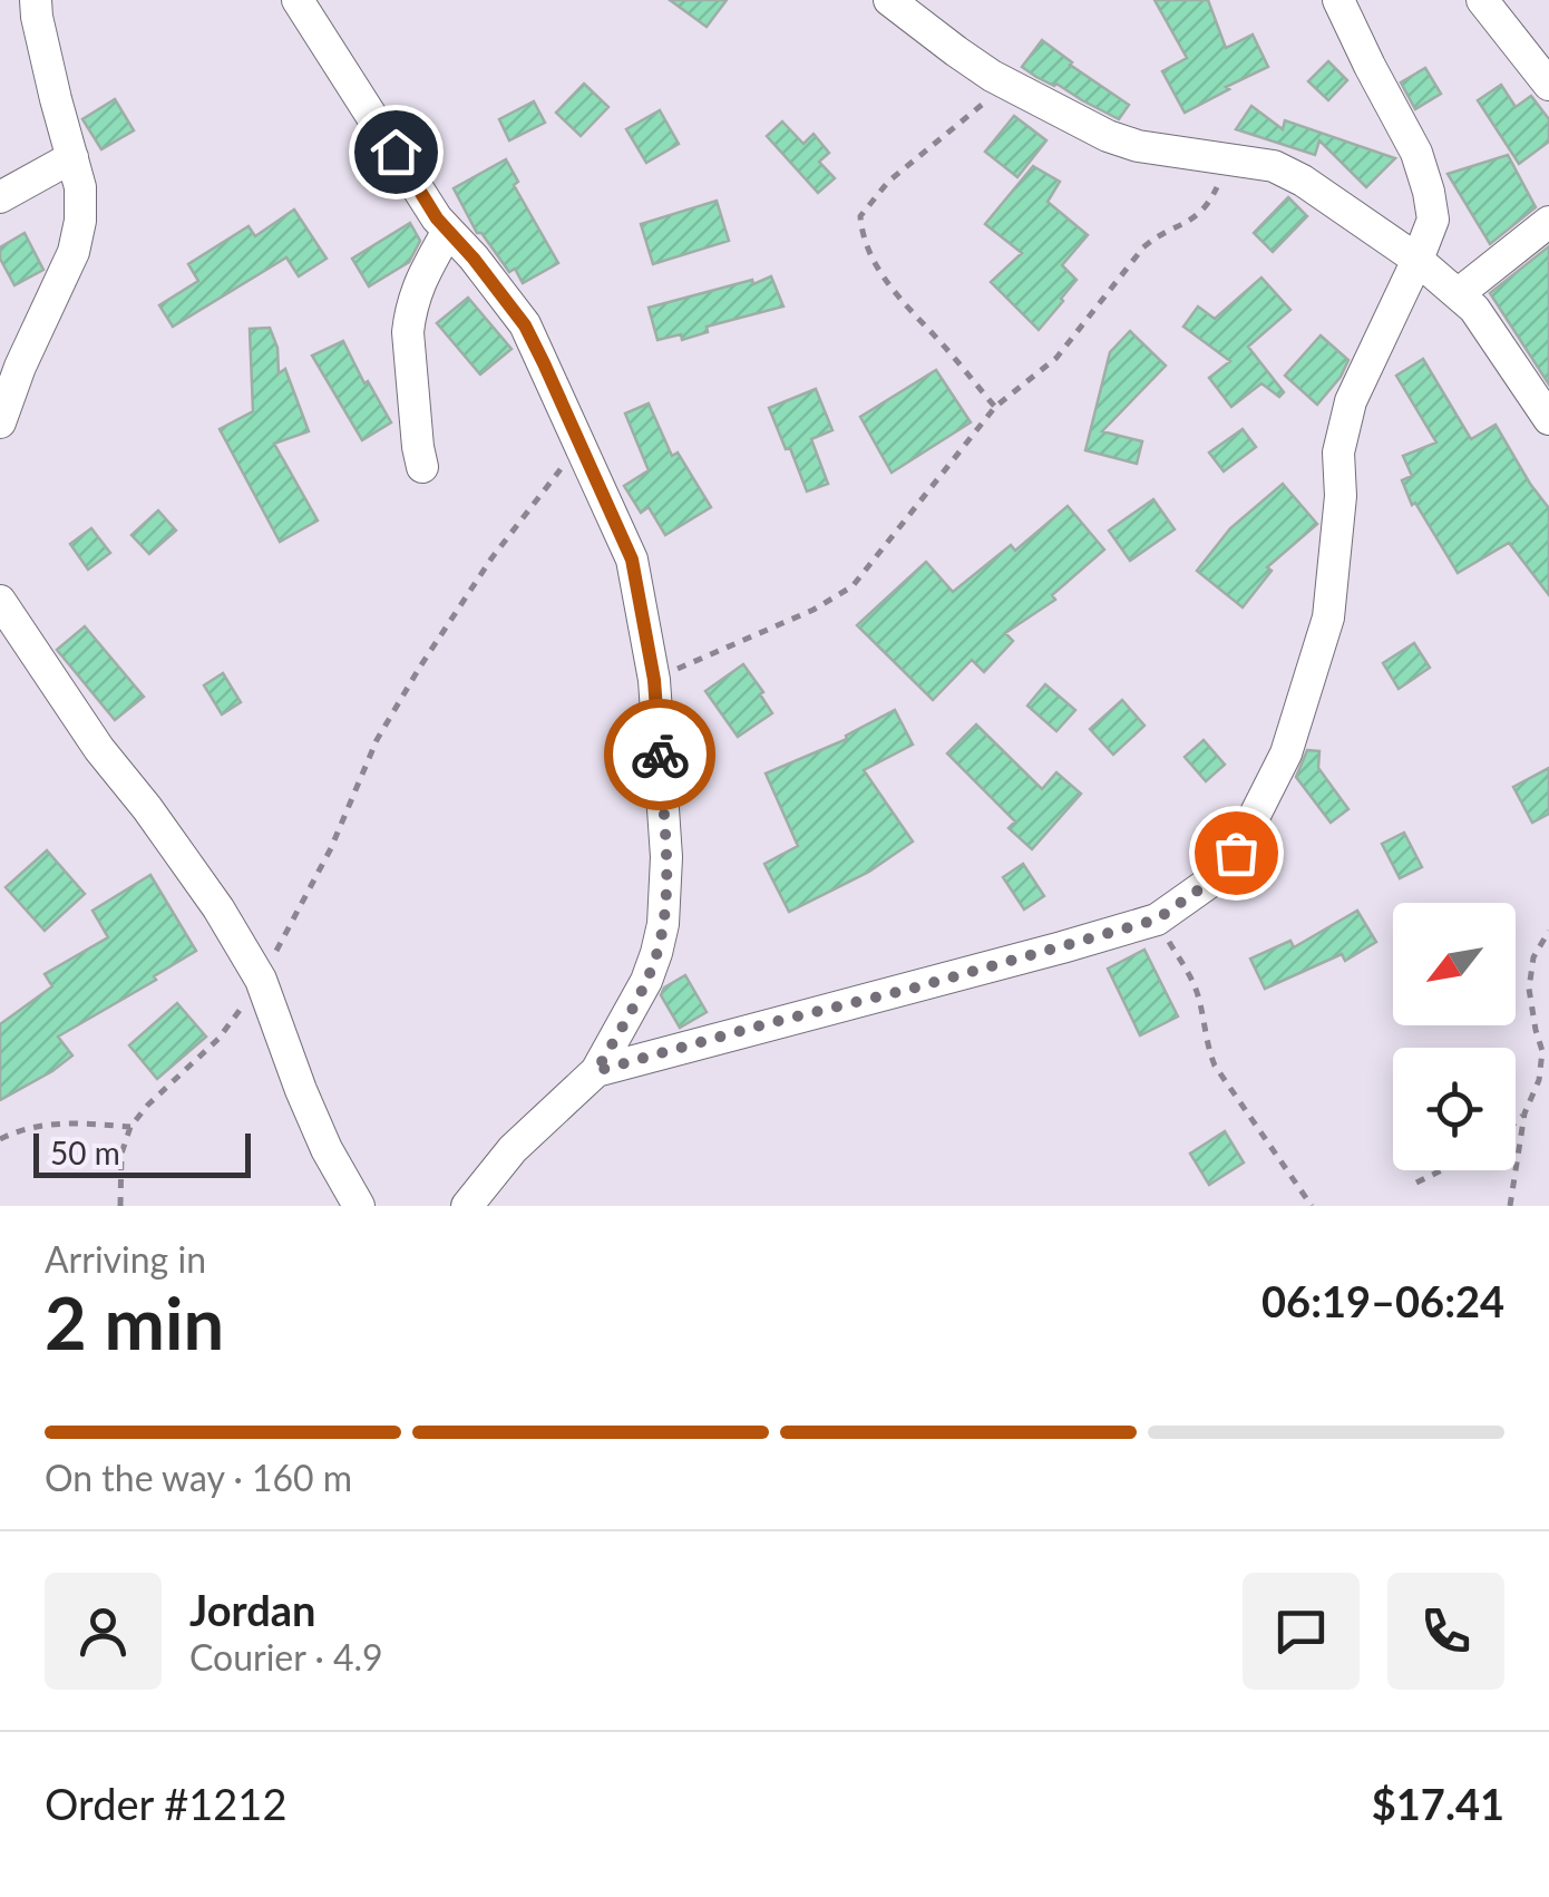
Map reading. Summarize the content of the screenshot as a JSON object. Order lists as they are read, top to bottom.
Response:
{
  "scale_bar": "50 m",
  "north": "bottom left",
  "page": {
    "scale": "50 m",
    "heading": ["2 min", "Arriving in", "06:19–06:24"],
    "panel": [
      "Jordan",
      "Courier · 4.9",
      "Order #1212",
      "$17.41"
    ],
    "bar": "On the way · 160 m"
  }
}
